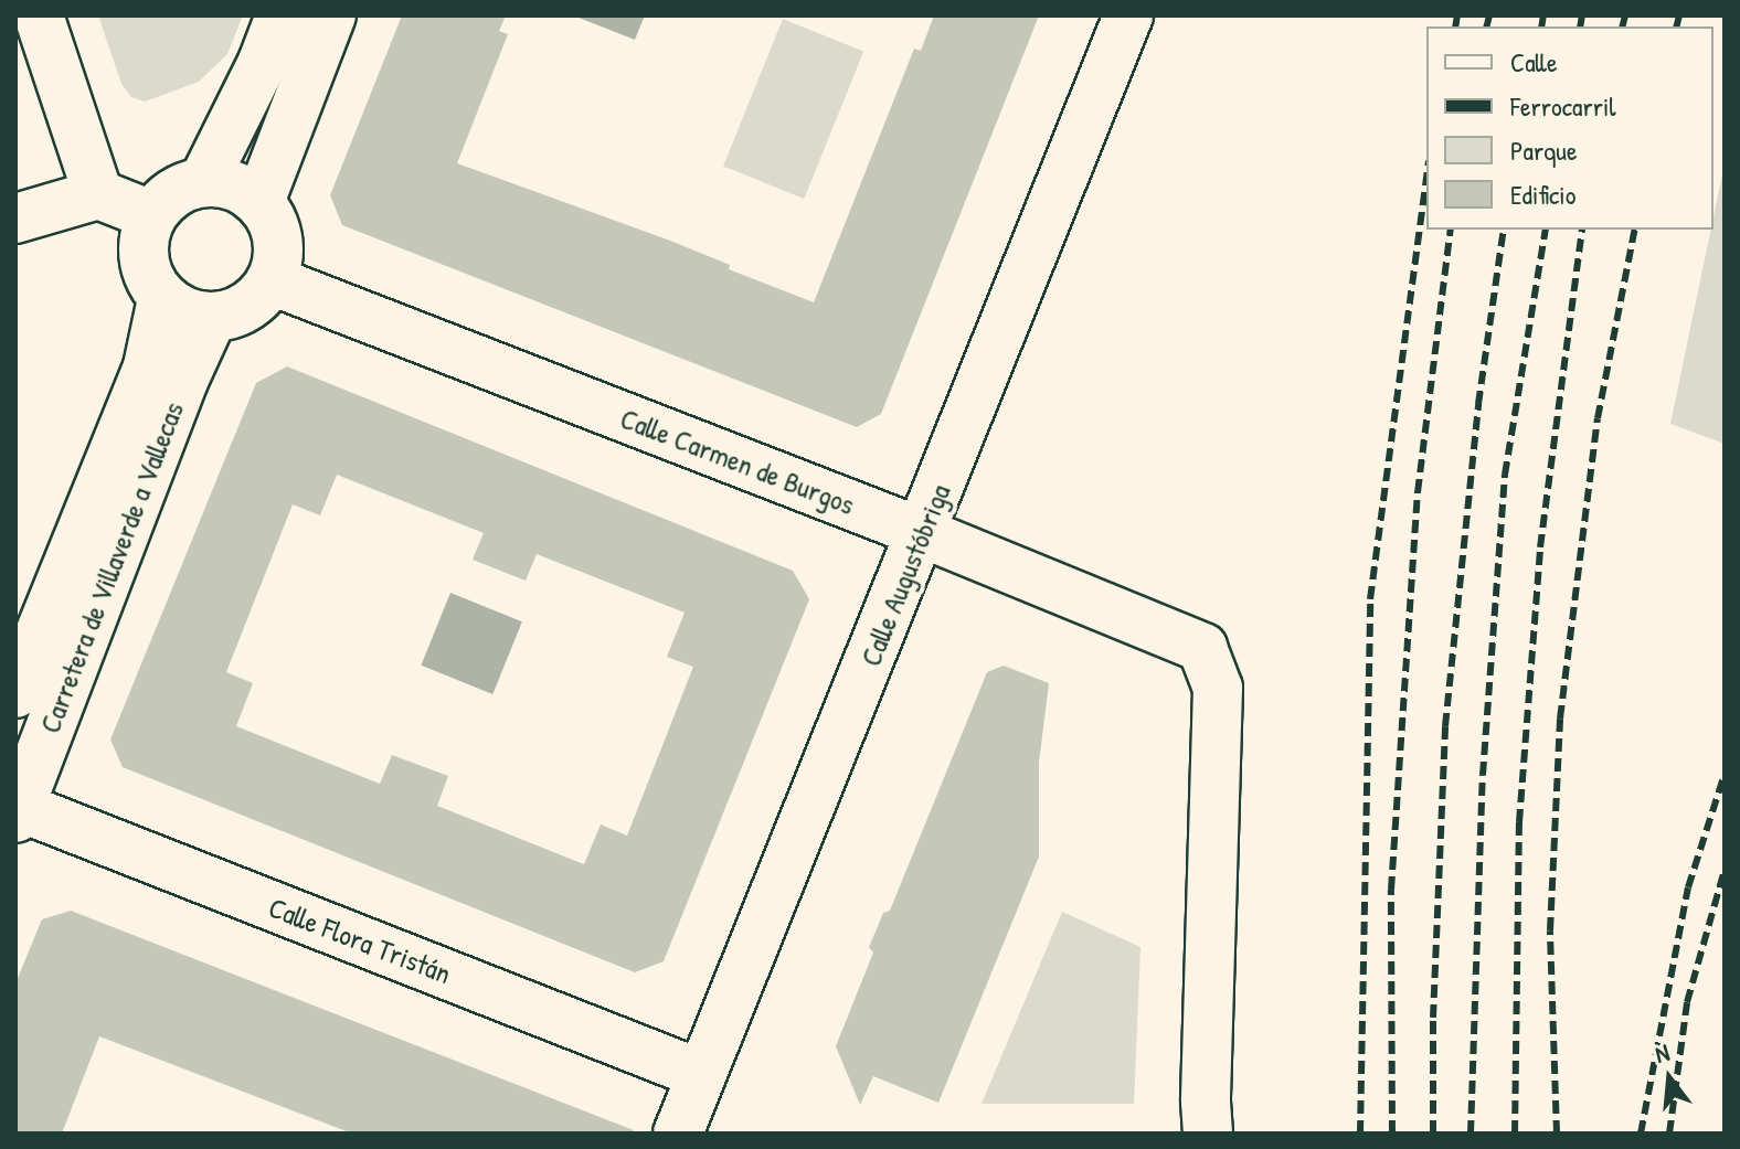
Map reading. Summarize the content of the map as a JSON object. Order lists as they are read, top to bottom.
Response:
{
  "streets": {
    "street": [
      "Calle Carmen de Burgos",
      "Carretera de Villaverde a Vallecas",
      "Calle Augustóbriga",
      "Calle Flora Tristán"
    ]
  },
  "crossings": [
    ["Calle Carmen de Burgos", "Carretera de Villaverde a Vallecas"],
    ["Calle Carmen de Burgos", "Calle Augustóbriga"],
    ["Carretera de Villaverde a Vallecas", "Calle Flora Tristán"],
    ["Calle Augustóbriga", "Calle Flora Tristán"]
  ],
  "legend": [
    "Calle",
    "Ferrocarril",
    "Parque",
    "Edificio"
  ],
  "north": "top"
}
